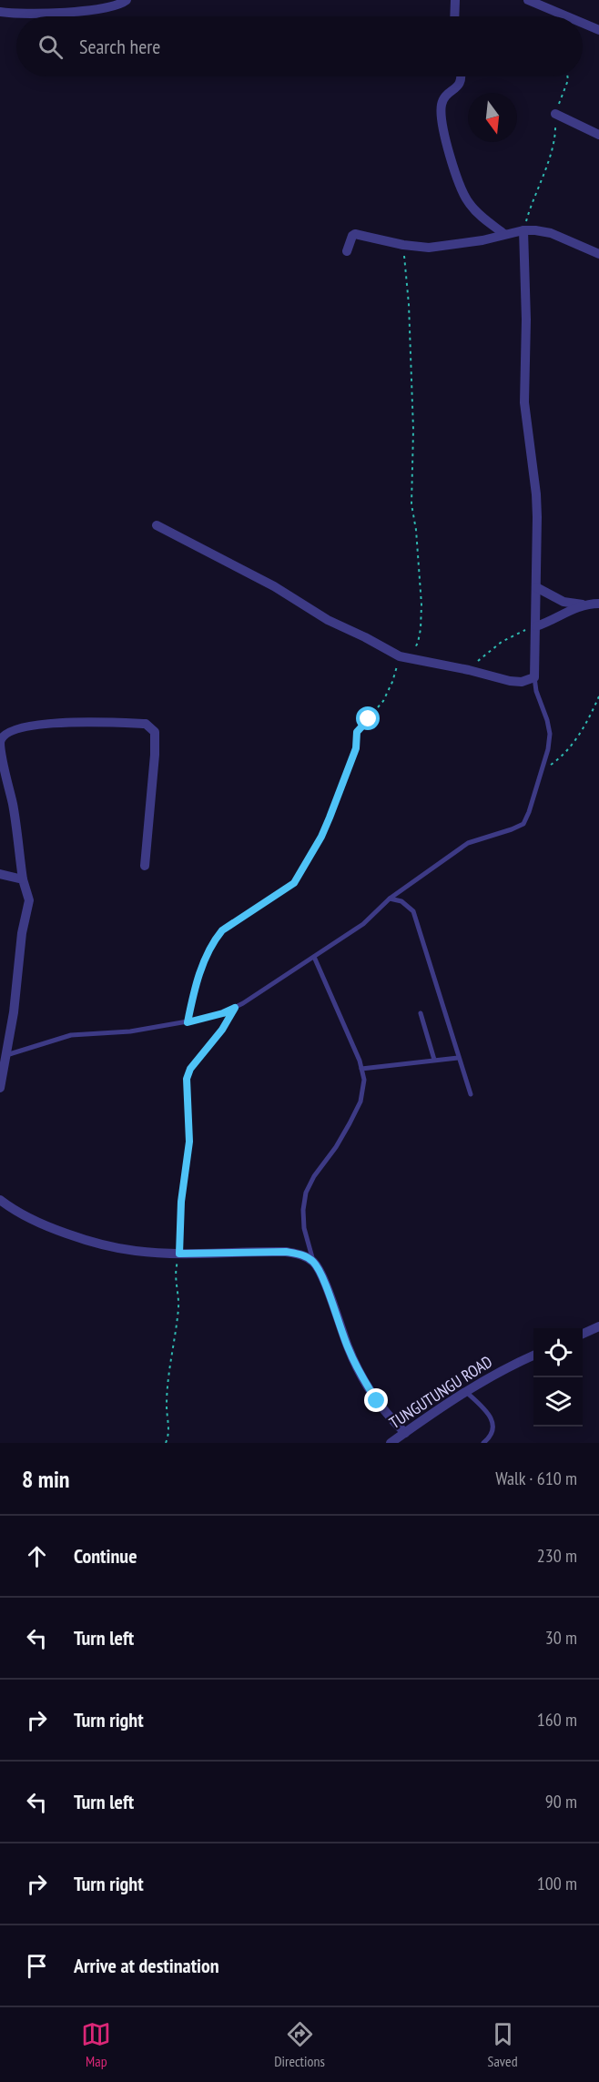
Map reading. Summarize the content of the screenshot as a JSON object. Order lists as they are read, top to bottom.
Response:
{
  "streets": {
    "street": ["TUNGUTUNGU ROAD"]
  },
  "north": "bottom",
  "page": {
    "search": "Search here",
    "heading": ["8 min", "Walk · 610 m"],
    "list": [
      ["Continue", "230 m"],
      ["Turn left", "30 m"],
      ["Turn right", "160 m"],
      ["Turn left", "90 m"],
      ["Turn right", "100 m"],
      "Arrive at destination"
    ],
    "nav": ["Map", "Directions", "Saved"]
  }
}
